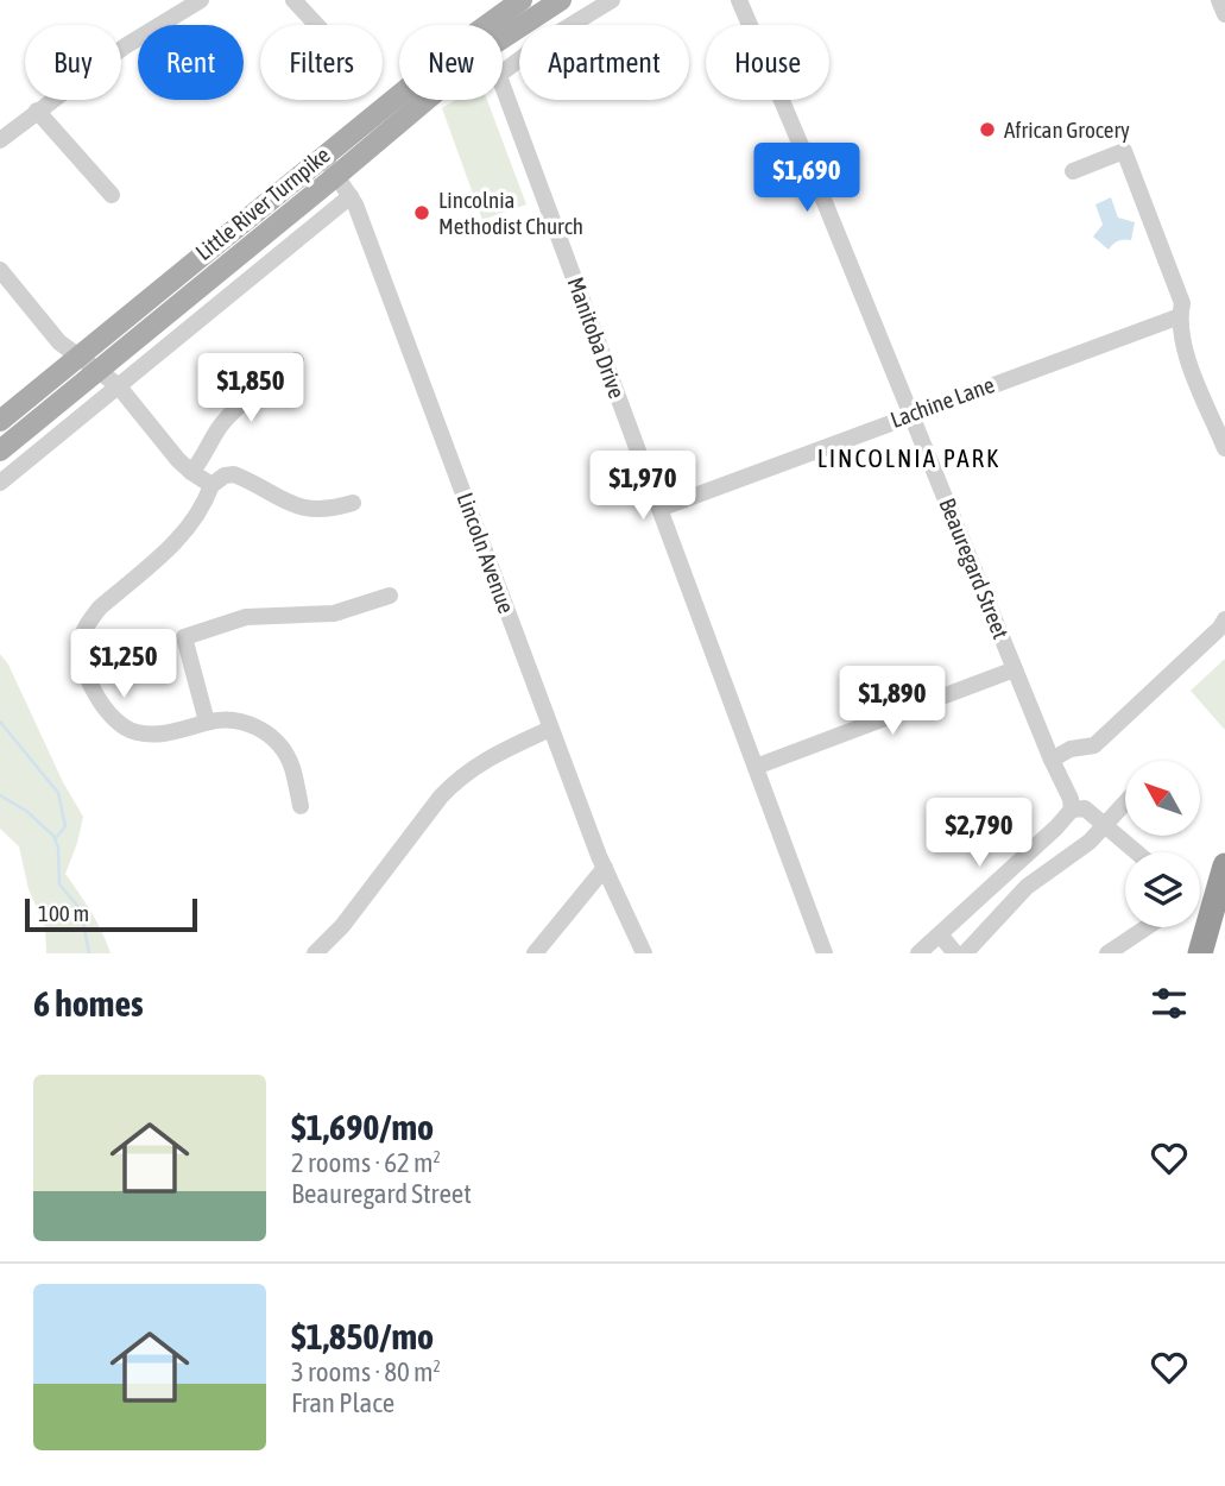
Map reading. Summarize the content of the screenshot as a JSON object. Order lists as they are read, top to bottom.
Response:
{
  "streets": {
    "main road": ["Little River Turnpike"],
    "street": [
      "Manitoba Drive",
      "Lachine Lane",
      "Lincoln Avenue",
      "Beauregard Street"
    ]
  },
  "crossings": [
    ["Little River Turnpike", "Lincoln Avenue"],
    ["Manitoba Drive", "Lachine Lane"],
    ["Lachine Lane", "Beauregard Street"]
  ],
  "districts": ["LINCOLNIA PARK"],
  "places": ["African Grocery", "Lincolnia Methodist Church"],
  "scale_bar": "100 m",
  "north": "top left",
  "page": {
    "chip": [
      "Buy",
      "Rent",
      "Filters",
      "New",
      "Apartment",
      "House"
    ],
    "price": [
      "$1,690",
      "$1,850",
      "$1,970",
      "$1,250",
      "$1,890",
      "$2,790"
    ],
    "scale": "100 m",
    "heading": "6 homes",
    "list": [
      {
        "name": "$1,690/mo",
        "note": "2 rooms · 62 m² · Beauregard Street"
      },
      {
        "name": "$1,850/mo",
        "note": "3 rooms · 80 m² · Fran Place"
      }
    ]
  }
}
